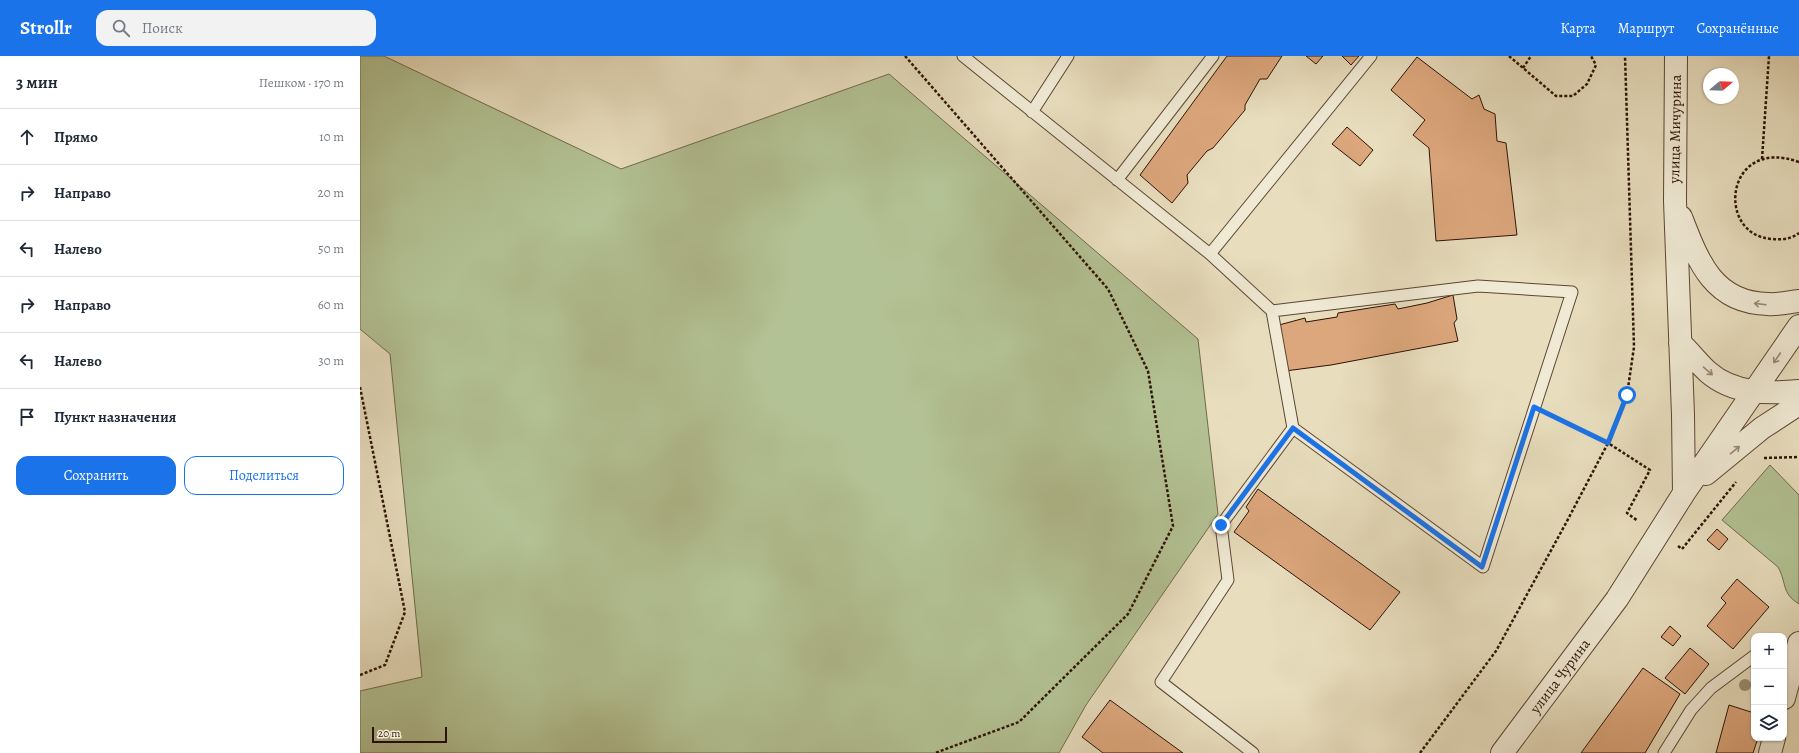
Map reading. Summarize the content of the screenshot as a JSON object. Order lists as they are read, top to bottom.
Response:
{
  "streets": {
    "street": ["улица Мичурина", "улица Чурина"]
  },
  "crossings": [
    ["улица Мичурина", "улица Чурина"]
  ],
  "scale_bar": "20 m",
  "north": "right",
  "page": {
    "header": "Strollr",
    "search": "Поиск",
    "nav": ["Карта", "Маршрут", "Сохранённые"],
    "heading": ["3 мин", "Пешком · 170 m"],
    "list": [
      ["Прямо", "10 m"],
      ["Направо", "20 m"],
      ["Налево", "50 m"],
      ["Направо", "60 m"],
      ["Налево", "30 m"],
      "Пункт назначения"
    ],
    "buttons": ["Сохранить", "Поделиться"],
    "map_buttons": ["+", "−"],
    "scale": "20 m"
  }
}
